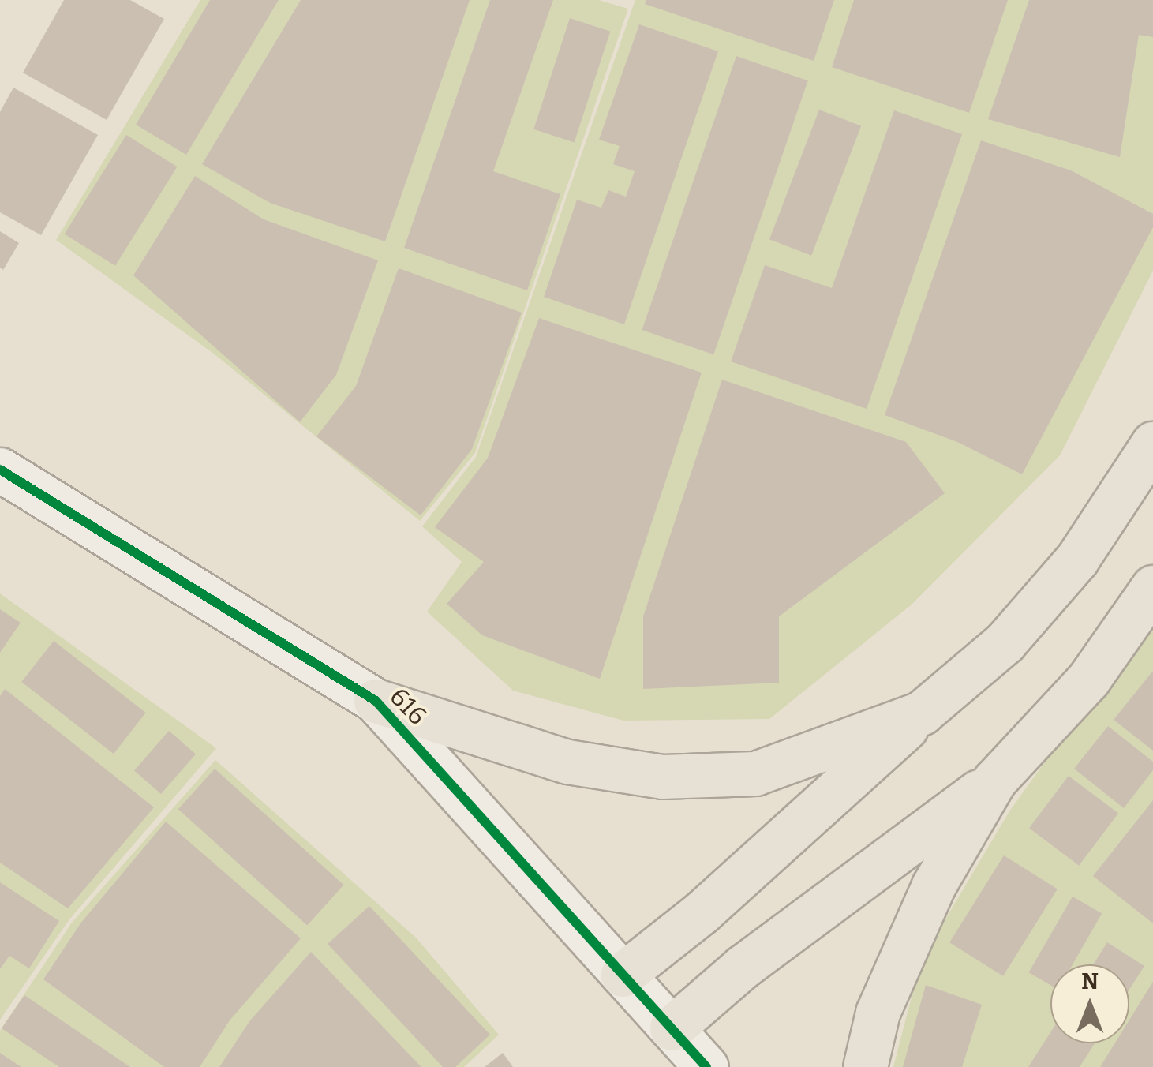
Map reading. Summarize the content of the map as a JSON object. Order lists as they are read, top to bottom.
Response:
{
  "streets": {
    "street": ["616"]
  },
  "north": "top"
}
